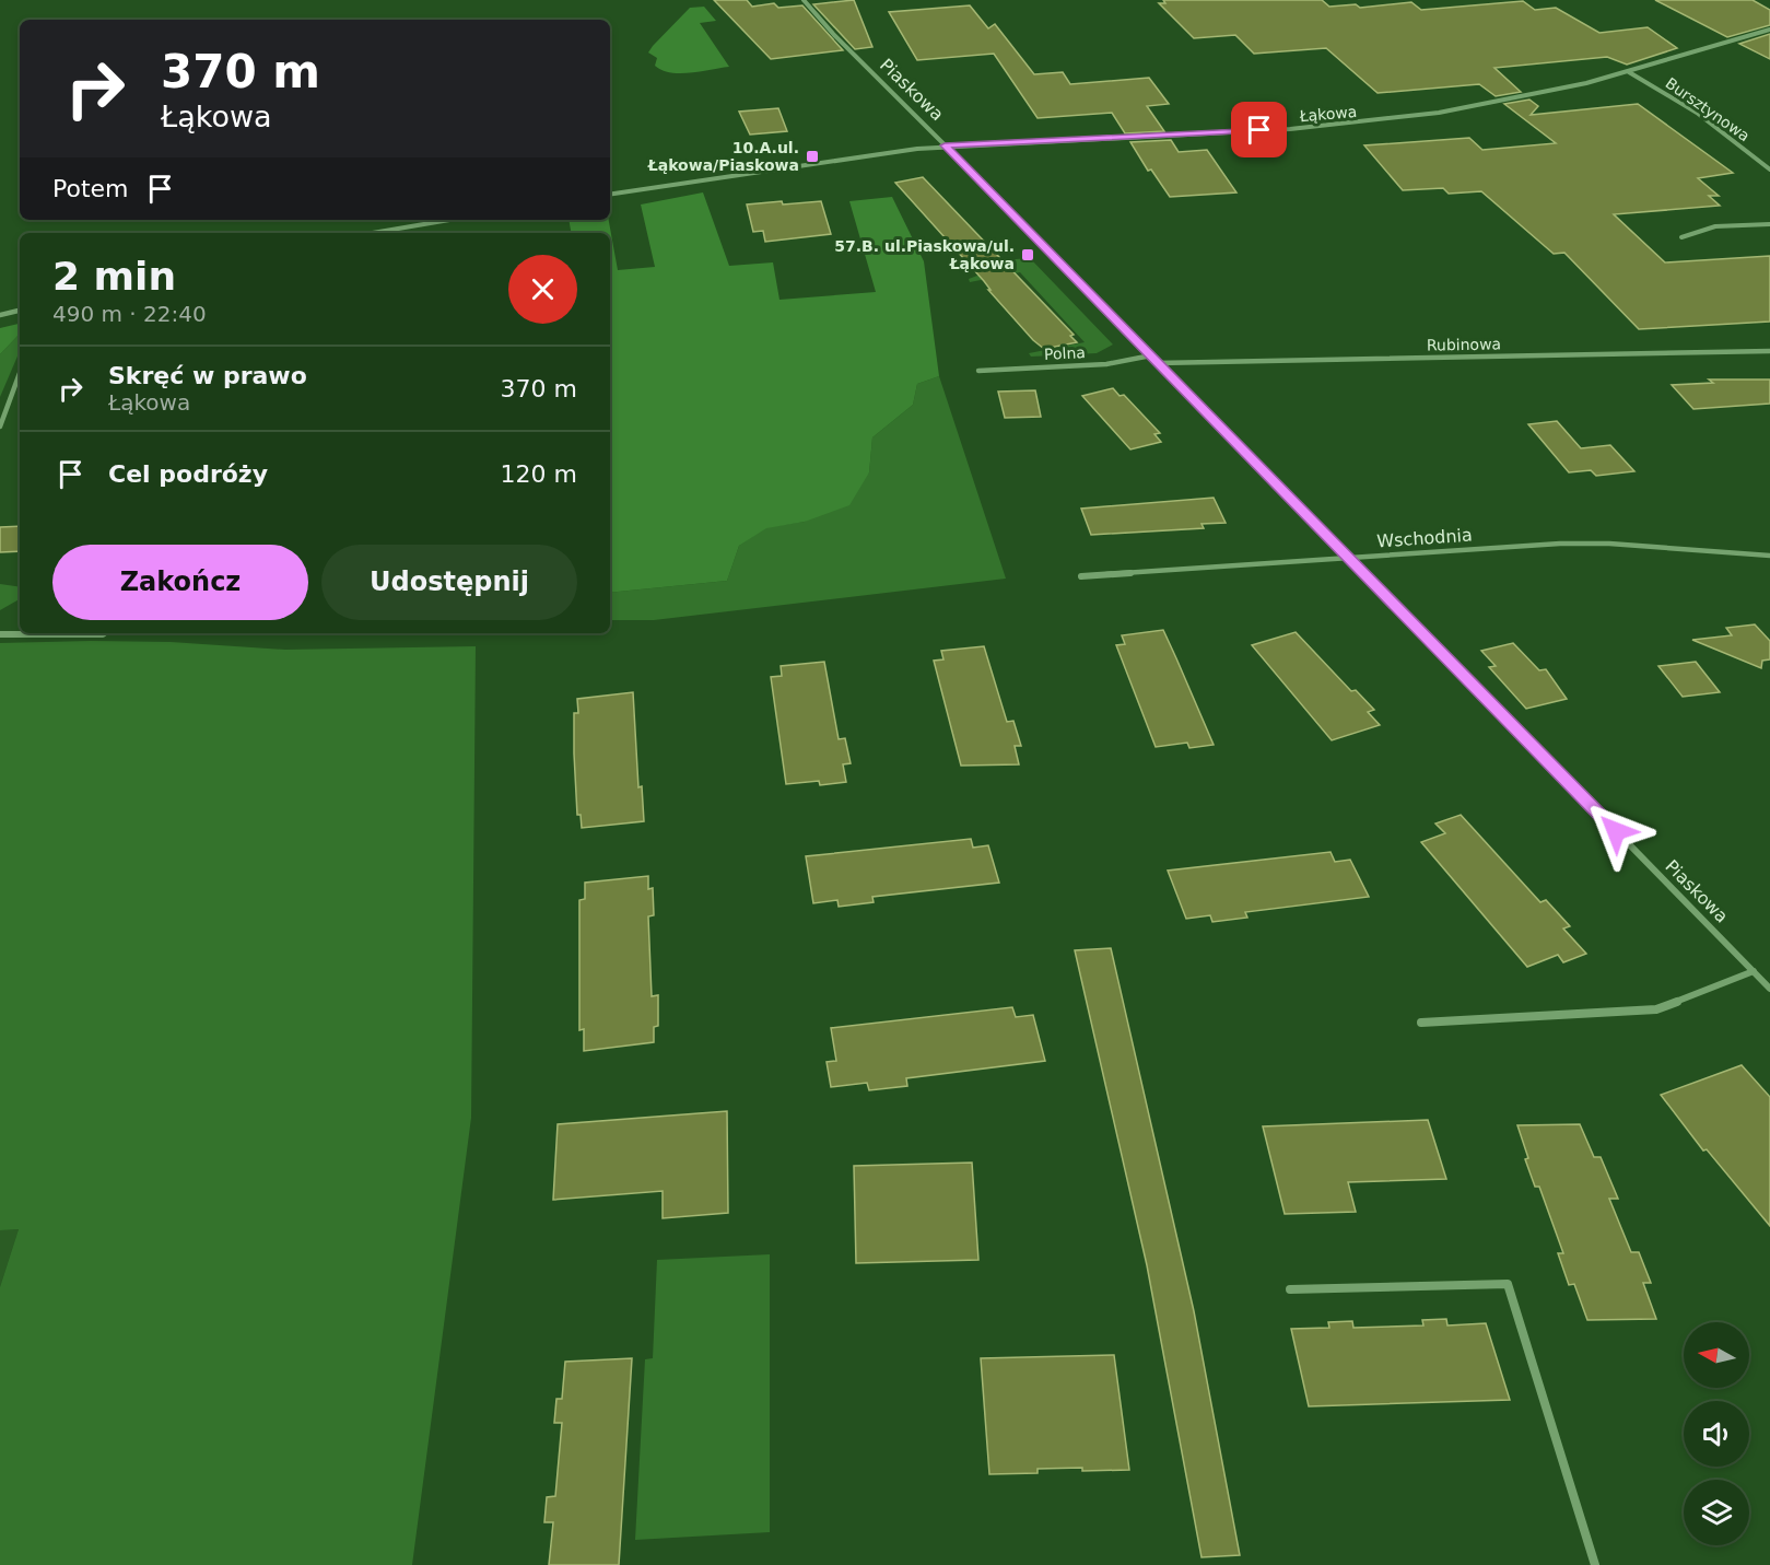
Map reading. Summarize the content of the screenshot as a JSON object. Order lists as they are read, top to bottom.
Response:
{
  "streets": {
    "street": [
      "Piaskowa",
      "Bursztynowa",
      "Łąkowa",
      "Rubinowa",
      "Polna",
      "Wschodnia"
    ]
  },
  "crossings": [
    ["Piaskowa", "Łąkowa"],
    ["Piaskowa", "Rubinowa"],
    ["Piaskowa", "Polna"],
    ["Piaskowa", "Wschodnia"],
    ["Bursztynowa", "Łąkowa"]
  ],
  "places": {
    "transit": ["10.A.ul. Łąkowa/Piaskowa", "57.B. ul.Piaskowa/ul. Łąkowa"]
  },
  "north": "left",
  "page": {
    "turn": ["370 m", "Łąkowa"],
    "then": "Potem",
    "heading": ["2 min", "490 m · 22:40"],
    "list": [
      {
        "name": "Skręć w prawo",
        "note": "Łąkowa",
        "value": "370 m"
      },
      {
        "name": "Cel podróży",
        "value": "120 m"
      }
    ],
    "buttons": ["Zakończ", "Udostępnij"]
  }
}
